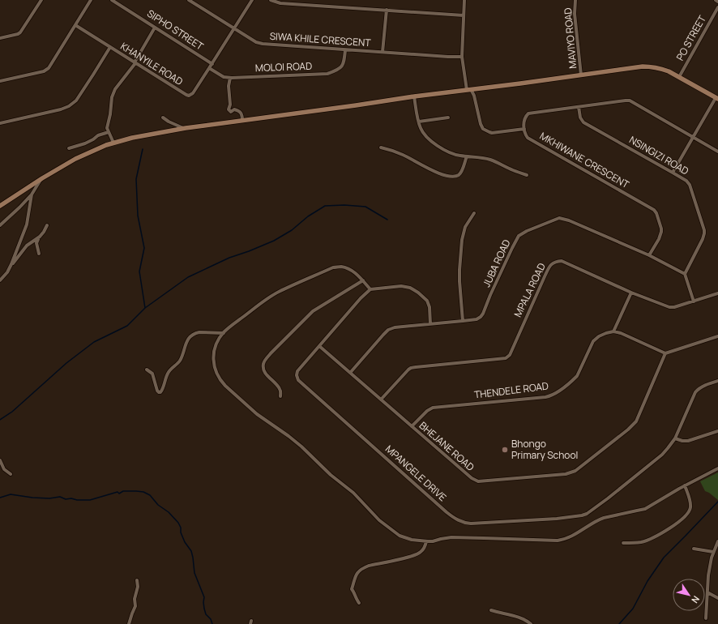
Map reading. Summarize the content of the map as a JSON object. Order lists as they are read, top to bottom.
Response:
{
  "streets": {
    "street": [
      "SIPHO STREET",
      "MAVIYO ROAD",
      "PO STREET",
      "SIWA KHILE CRESCENT",
      "KHANYILE ROAD",
      "MOLOI ROAD",
      "NSINGIZI ROAD",
      "MKHIWANE CRESCENT",
      "JUBA ROAD",
      "MPALA ROAD",
      "THENDELE ROAD",
      "BHEJANE ROAD",
      "MPANGELE DRIVE"
    ]
  },
  "crossings": [
    ["SIPHO STREET", "KHANYILE ROAD"],
    ["SIWA KHILE CRESCENT", "KHANYILE ROAD"],
    ["SIWA KHILE CRESCENT", "MOLOI ROAD"],
    ["KHANYILE ROAD", "MOLOI ROAD"],
    ["NSINGIZI ROAD", "JUBA ROAD"],
    ["MKHIWANE CRESCENT", "JUBA ROAD"],
    ["JUBA ROAD", "BHEJANE ROAD"],
    ["MPALA ROAD", "BHEJANE ROAD"],
    ["THENDELE ROAD", "BHEJANE ROAD"],
    ["BHEJANE ROAD", "MPANGELE DRIVE"]
  ],
  "places": ["Bhongo Primary School"],
  "north": "bottom right"
}
